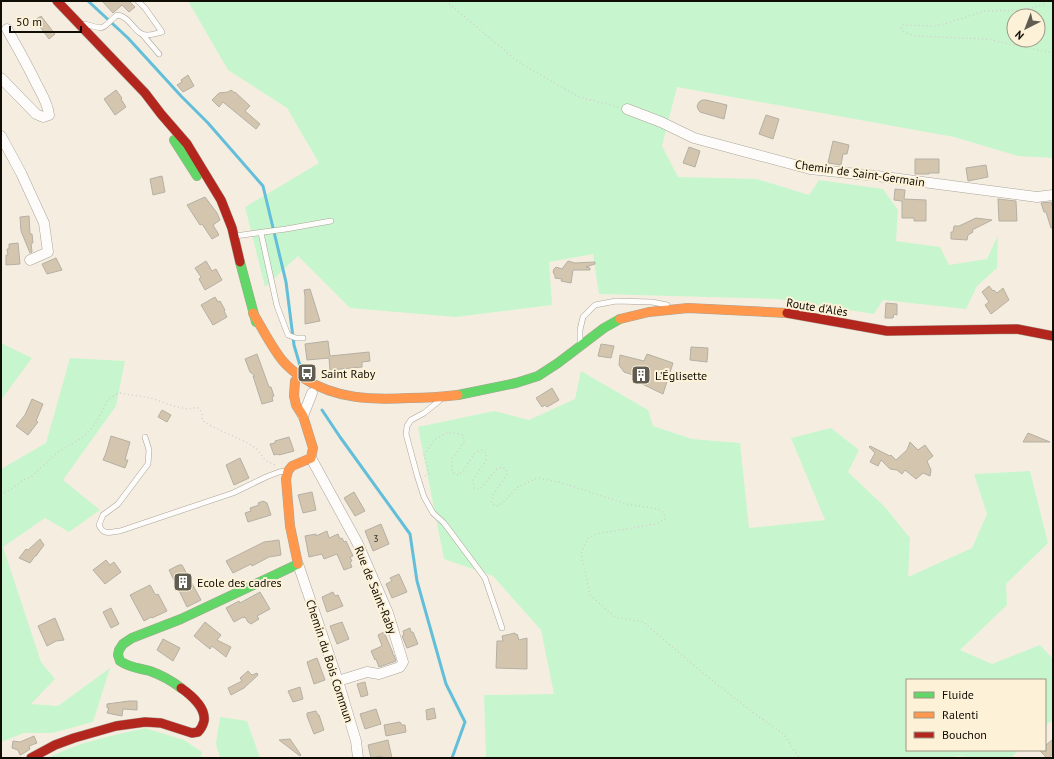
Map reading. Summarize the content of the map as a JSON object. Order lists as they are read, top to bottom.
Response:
{
  "streets": {
    "main road": ["Route d'Alès"],
    "street": ["Chemin de Saint-Germain", "Rue de Saint-Raby", "Chemin du Bois Commun"]
  },
  "crossings": [
    ["Rue de Saint-Raby", "Chemin du Bois Commun"]
  ],
  "places": {
    "bus stop": ["Saint Raby"],
    "building": ["L'Églisette", "Ecole des cadres"]
  },
  "house_numbers": ["3"],
  "legend": ["Fluide", "Ralenti", "Bouchon"],
  "scale_bar": "50 m",
  "north": "bottom left"
}
